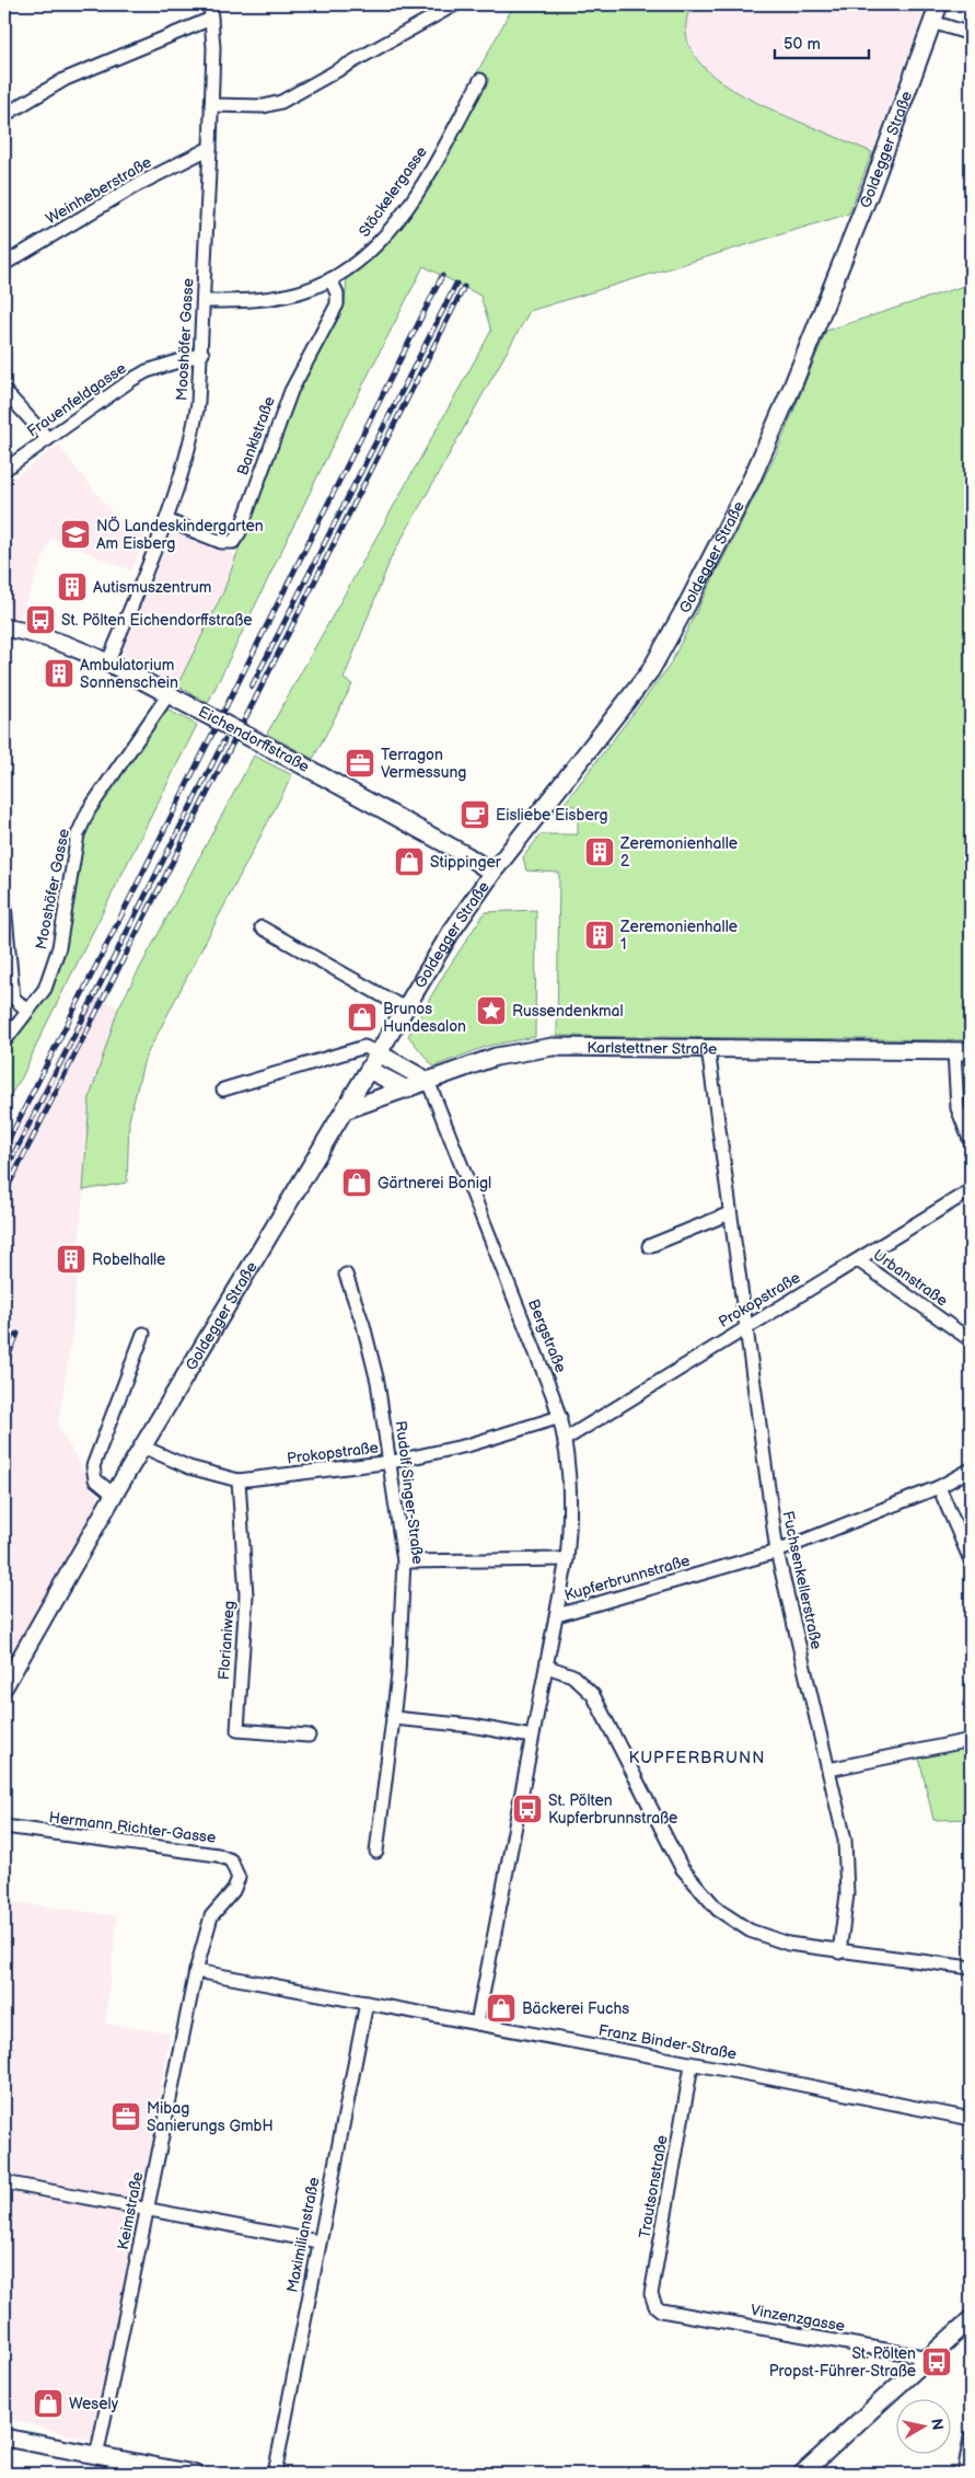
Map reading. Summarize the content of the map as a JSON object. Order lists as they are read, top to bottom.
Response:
{
  "streets": {
    "street": [
      "Goldegger Straße",
      "Weinheberstraße",
      "Stöckelergasse",
      "Mooshöfer Gasse",
      "Frauenfeldgasse",
      "Banklstraße",
      "Eichendorffstraße",
      "Karlstettner Straße",
      "Urbanstraße",
      "Prokopstraße",
      "Bergstraße",
      "Rudolf Singer-Straße",
      "Kupferbrunnstraße",
      "Fuchsenkellerstraße",
      "Florianiweg",
      "Hermann Richter-Gasse",
      "Franz Binder-Straße",
      "Trautsonstraße",
      "Keimstraße",
      "Maximilianstraße",
      "Vinzenzgasse"
    ]
  },
  "crossings": [
    ["Goldegger Straße", "Eichendorffstraße"],
    ["Goldegger Straße", "Karlstettner Straße"],
    ["Goldegger Straße", "Prokopstraße"],
    ["Weinheberstraße", "Mooshöfer Gasse"],
    ["Stöckelergasse", "Mooshöfer Gasse"],
    ["Stöckelergasse", "Banklstraße"],
    ["Mooshöfer Gasse", "Frauenfeldgasse"],
    ["Mooshöfer Gasse", "Banklstraße"],
    ["Mooshöfer Gasse", "Eichendorffstraße"],
    ["Karlstettner Straße", "Bergstraße"],
    ["Karlstettner Straße", "Fuchsenkellerstraße"],
    ["Urbanstraße", "Prokopstraße"],
    ["Prokopstraße", "Bergstraße"],
    ["Prokopstraße", "Rudolf Singer-Straße"],
    ["Prokopstraße", "Fuchsenkellerstraße"],
    ["Prokopstraße", "Florianiweg"],
    ["Bergstraße", "Kupferbrunnstraße"],
    ["Kupferbrunnstraße", "Fuchsenkellerstraße"],
    ["Kupferbrunnstraße", "Franz Binder-Straße"],
    ["Hermann Richter-Gasse", "Franz Binder-Straße"],
    ["Hermann Richter-Gasse", "Keimstraße"],
    ["Franz Binder-Straße", "Trautsonstraße"],
    ["Franz Binder-Straße", "Keimstraße"],
    ["Franz Binder-Straße", "Maximilianstraße"],
    ["Trautsonstraße", "Vinzenzgasse"]
  ],
  "districts": ["KUPFERBRUNN"],
  "places": {
    "school or university": ["NÖ Landeskindergarten Am Eisberg"],
    "building": [
      "Autismuszentrum",
      "Ambulatorium Sonnenschein",
      "Zeremonienhalle 2",
      "Zeremonienhalle 1",
      "Robelhalle"
    ],
    "bus stop": ["St. Pölten Eichendorffstraße", "St. Pölten Kupferbrunnstraße", "St. Pölten Propst-Führer-Straße"],
    "office": ["Terragon Vermessung", "Mibag Sanierungs GmbH"],
    "cafe": ["Eisliebe Eisberg"],
    "shop": [
      "Stippinger",
      "Brunos Hundesalon",
      "Gärtnerei Bonigl",
      "Bäckerei Fuchs",
      "Wesely"
    ],
    "place": ["Russendenkmal"]
  },
  "scale_bar": "50 m",
  "north": "right"
}
